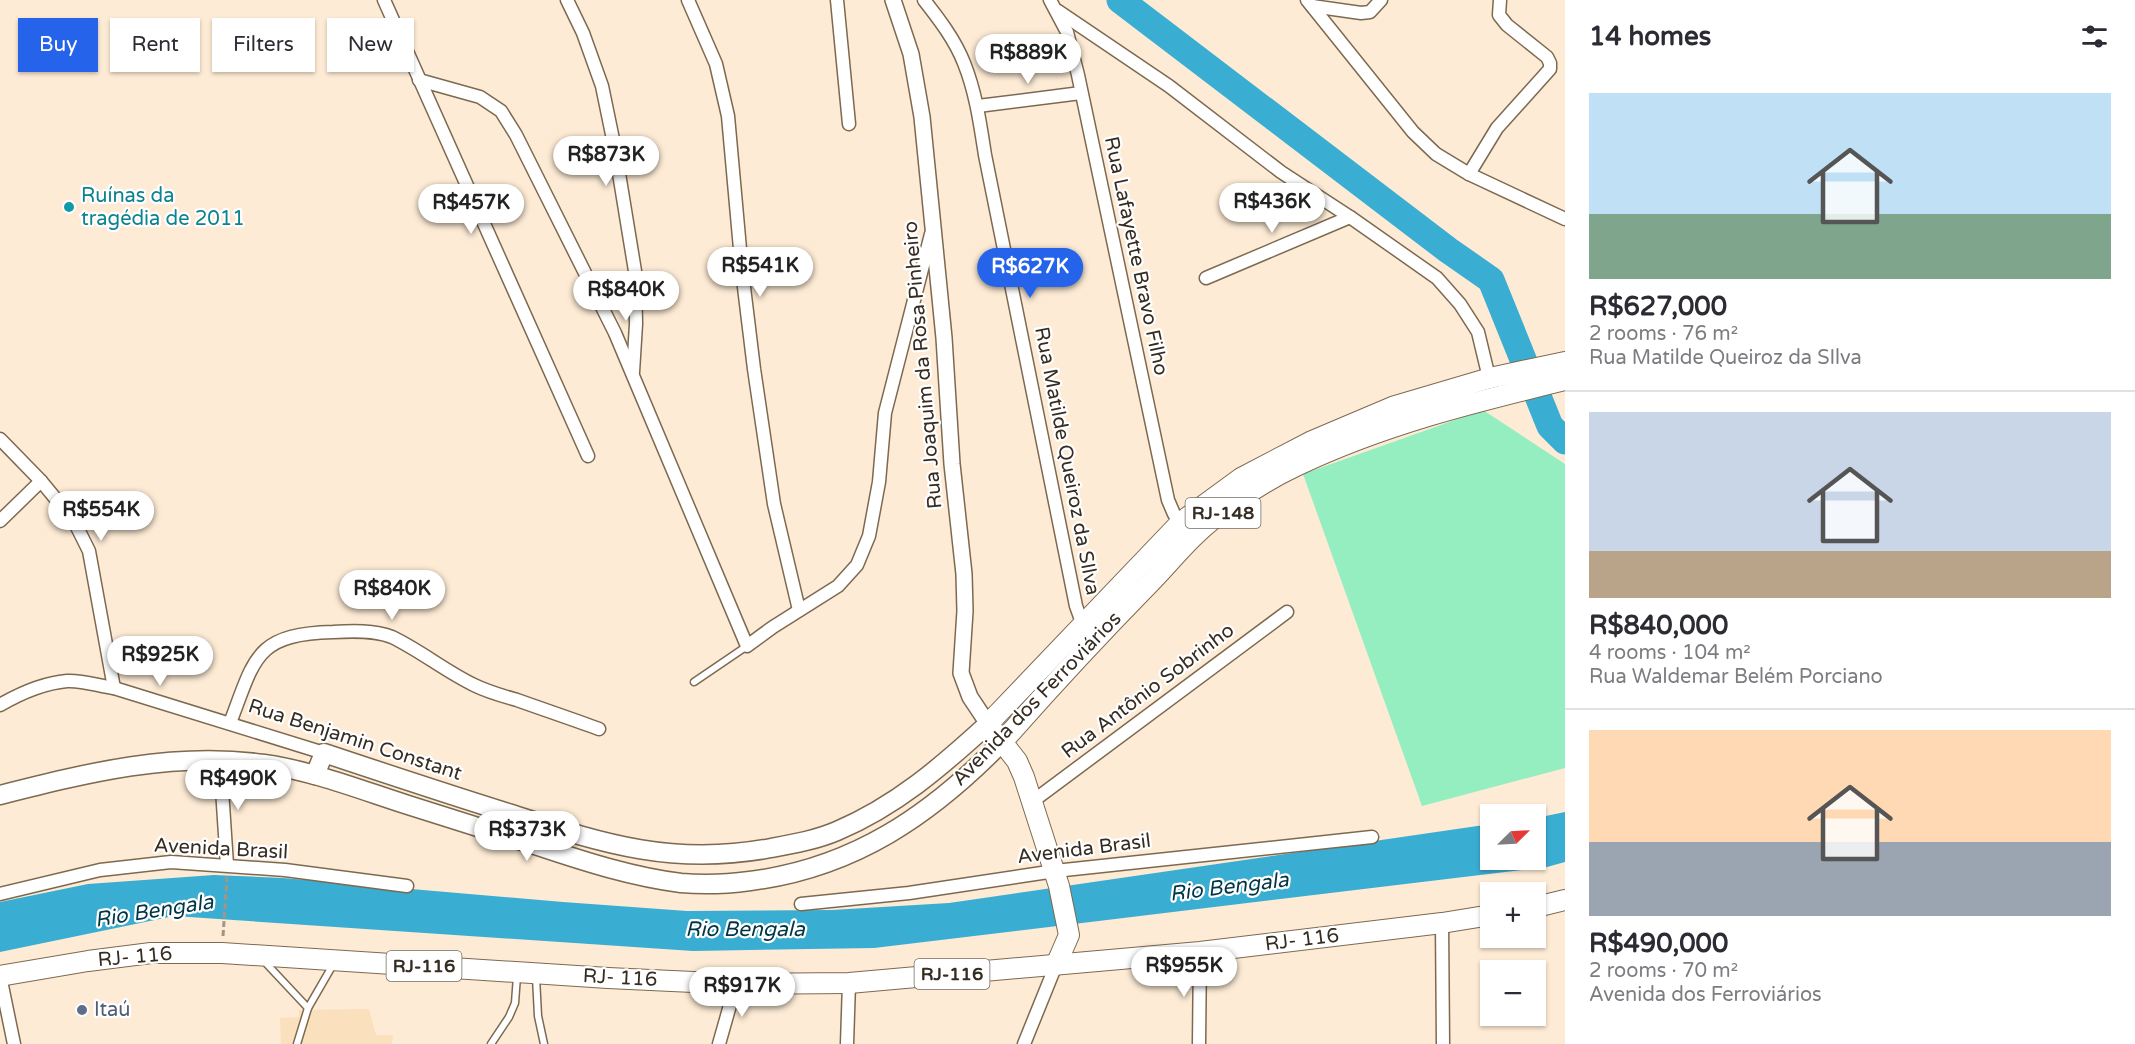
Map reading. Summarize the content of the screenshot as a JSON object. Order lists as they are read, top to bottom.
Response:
{
  "streets": {
    "main road": [
      "RJ-148",
      "Avenida dos Ferroviários",
      "Rua Benjamin Constant",
      "RJ- 116",
      "RJ-116"
    ],
    "street": [
      "Rua Lafayette Bravo Filho",
      "Rua Joaquim da Rosa Pinheiro",
      "Rua Matilde Queiroz da SIlva",
      "Rua Antônio Sobrinho",
      "Avenida Brasil"
    ]
  },
  "crossings": [
    ["Rua Lafayette Bravo Filho", "RJ-148"],
    ["Rua Lafayette Bravo Filho", "Avenida dos Ferroviários"],
    ["Rua Joaquim da Rosa Pinheiro", "RJ-148"],
    ["Rua Joaquim da Rosa Pinheiro", "Rua Benjamin Constant"],
    ["Rua Matilde Queiroz da SIlva", "RJ-148"],
    ["Rua Matilde Queiroz da SIlva", "Avenida dos Ferroviários"],
    ["RJ-148", "Avenida dos Ferroviários"],
    ["RJ-148", "Rua Benjamin Constant"]
  ],
  "water": ["Rio Bengala"],
  "places": ["Ruínas da tragédia de 2011", "Itaú"],
  "north": "top right",
  "page": {
    "heading": "14 homes",
    "chip": [
      "Buy",
      "Rent",
      "Filters",
      "New"
    ],
    "price": [
      "R$889K",
      "R$873K",
      "R$436K",
      "R$457K",
      "R$541K",
      "R$627K",
      "R$840K",
      "R$554K",
      "R$840K",
      "R$925K",
      "R$490K",
      "R$373K",
      "R$955K",
      "R$917K"
    ],
    "list": [
      {
        "name": "R$627,000",
        "note": "2 rooms · 76 m² · Rua Matilde Queiroz da SIlva"
      },
      {
        "name": "R$840,000",
        "note": "4 rooms · 104 m² · Rua Waldemar Belém Porciano"
      },
      {
        "name": "R$490,000",
        "note": "2 rooms · 70 m² · Avenida dos Ferroviários"
      }
    ],
    "map_buttons": ["+", "−"]
  }
}
